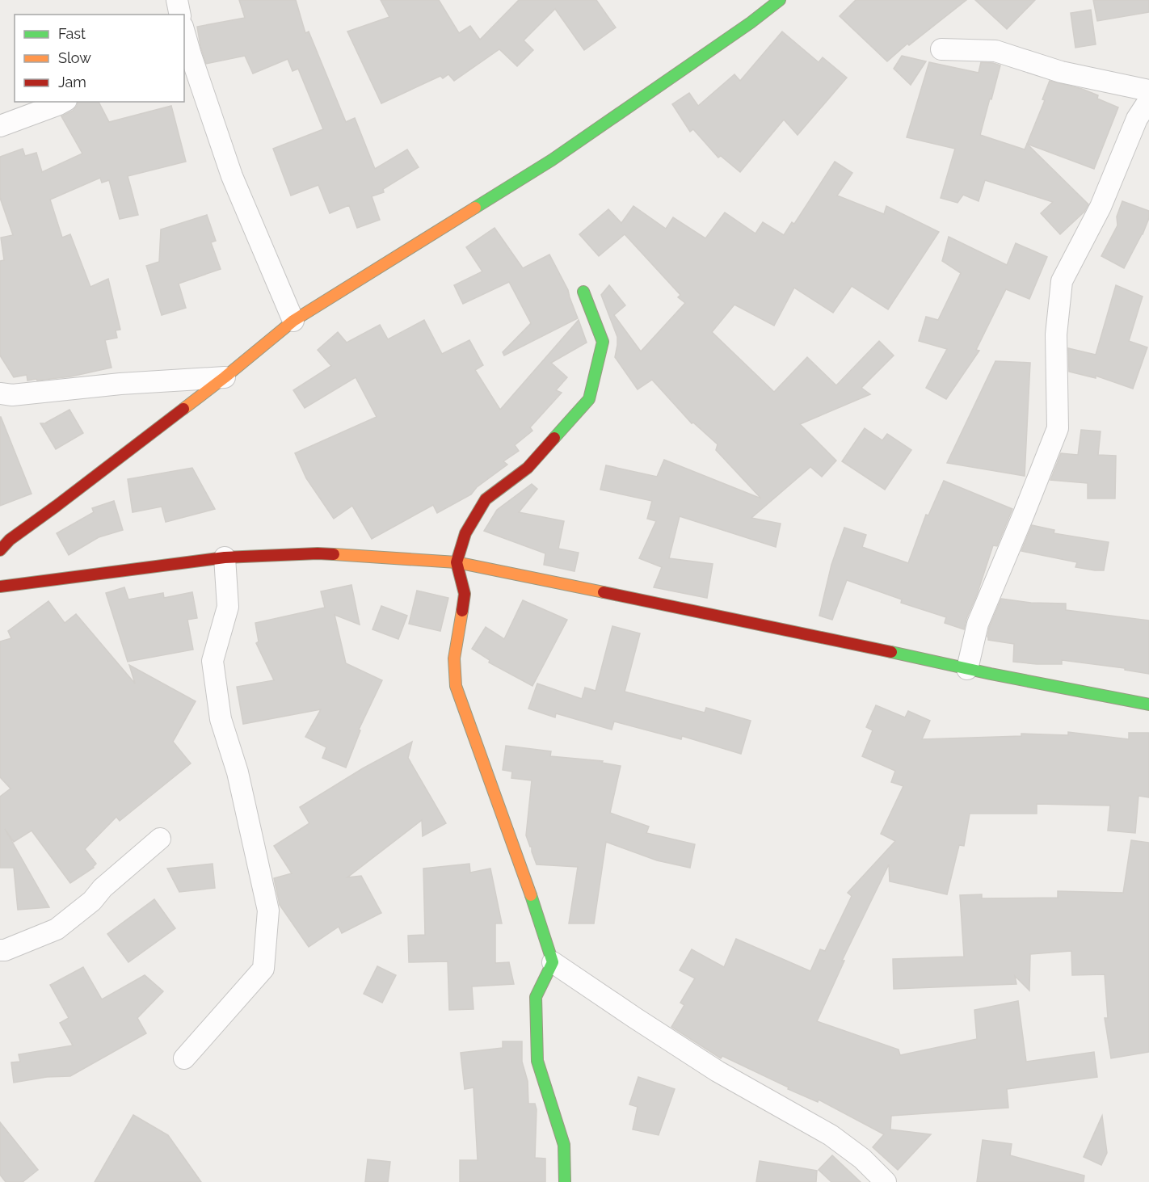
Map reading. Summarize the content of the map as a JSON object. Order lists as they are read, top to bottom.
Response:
{
  "legend": ["Fast", "Slow", "Jam"]
}
